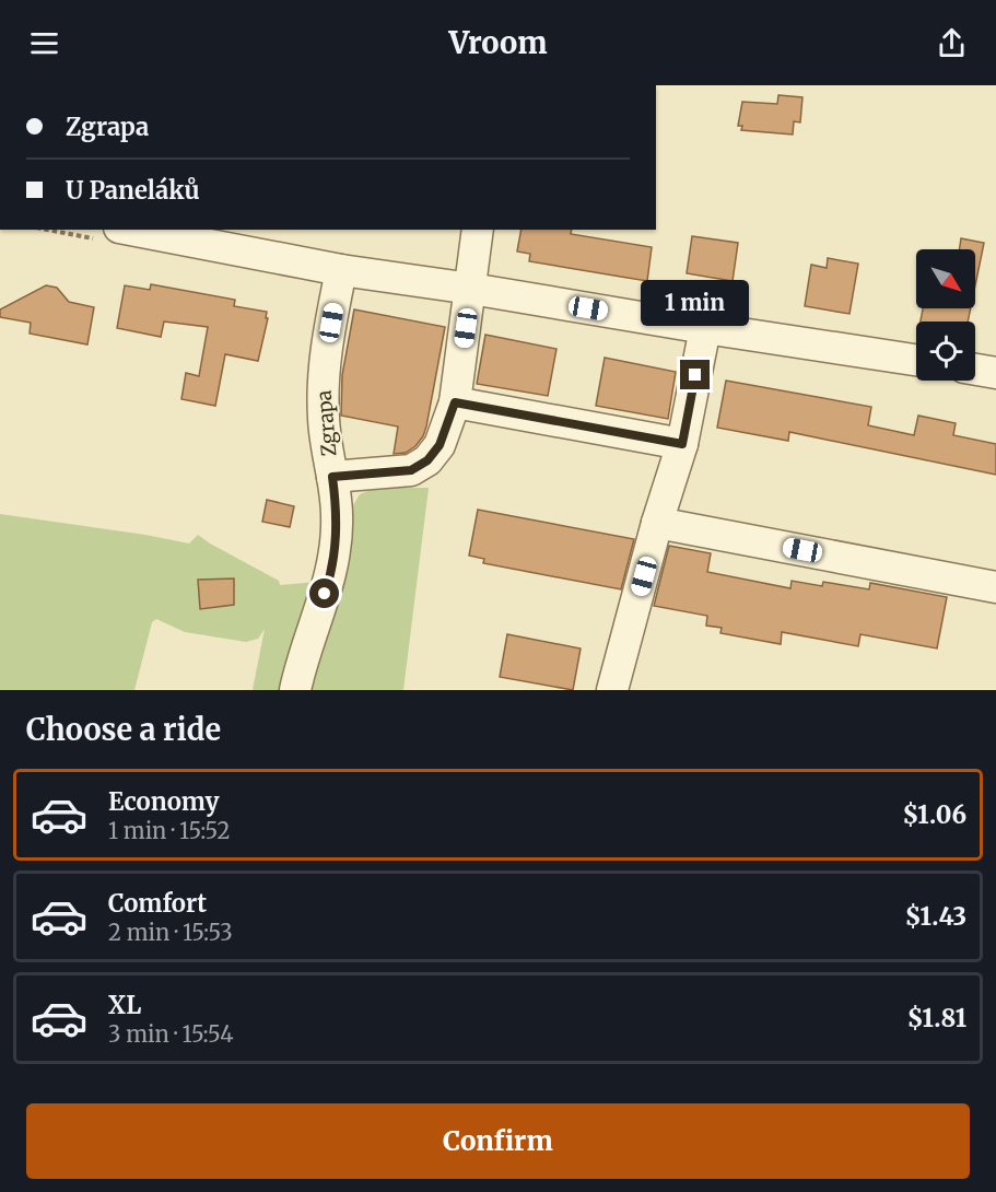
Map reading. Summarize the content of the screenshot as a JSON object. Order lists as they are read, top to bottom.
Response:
{
  "streets": {
    "street": ["Zgrapa"]
  },
  "north": "bottom right",
  "page": {
    "header": "Vroom",
    "banner": ["Zgrapa", "U Paneláků"],
    "bubble": "1 min",
    "heading": "Choose a ride",
    "list": [
      {
        "name": "Economy",
        "note": "1 min · 15:52",
        "value": "$1.06"
      },
      {
        "name": "Comfort",
        "note": "2 min · 15:53",
        "value": "$1.43"
      },
      {
        "name": "XL",
        "note": "3 min · 15:54",
        "value": "$1.81"
      }
    ],
    "buttons": "Confirm"
  }
}
